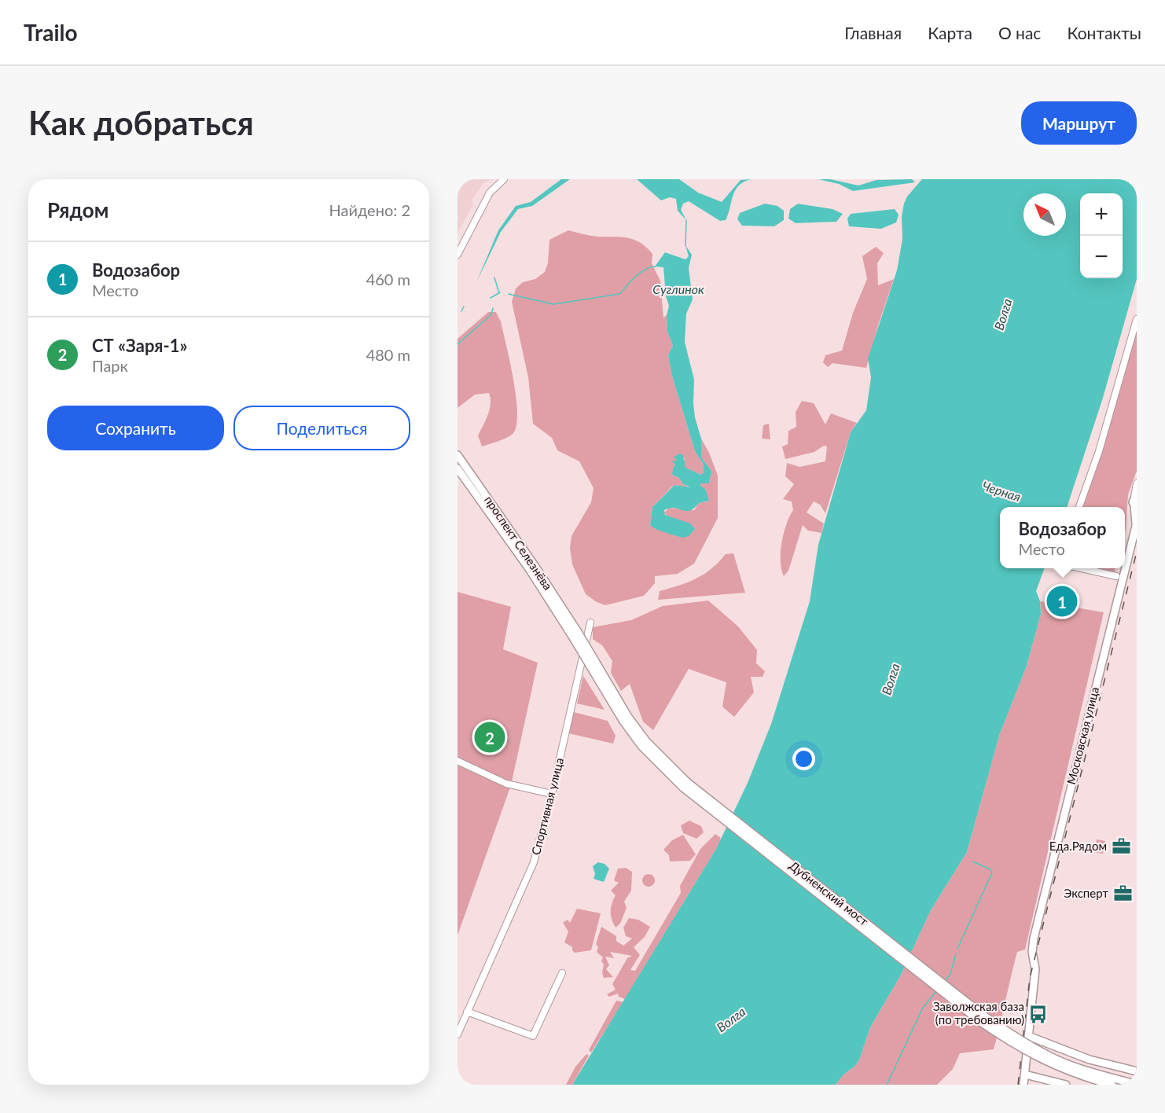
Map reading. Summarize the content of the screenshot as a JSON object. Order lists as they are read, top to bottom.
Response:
{
  "streets": {
    "main road": ["проспект Селезнёва", "Московская улица", "Дубненский мост"],
    "street": ["Спортивная улица"]
  },
  "crossings": [
    ["проспект Селезнёва", "Дубненский мост"]
  ],
  "water": ["Суглинок", "Волга", "Черная"],
  "places": {
    "office": ["Еда.Рядом", "Эксперт"],
    "bus stop": ["Заволжская база (по требованию)"]
  },
  "north": "top left",
  "page": {
    "header": "Trailo",
    "nav": [
      "Главная",
      "Карта",
      "О нас",
      "Контакты"
    ],
    "buttons": [
      "Маршрут",
      ["Сохранить", "Поделиться"]
    ],
    "title": "Как добраться",
    "heading": ["Рядом", "Найдено: 2"],
    "map_buttons": ["+", "−"],
    "list": [
      {
        "mark": "1",
        "name": "Водозабор",
        "note": "Место",
        "value": "460 m"
      },
      {
        "mark": "2",
        "name": "СТ «Заря-1»",
        "note": "Парк",
        "value": "480 m"
      }
    ],
    "popup": ["Водозабор", "Место"],
    "pins": ["1", "2"]
  }
}
